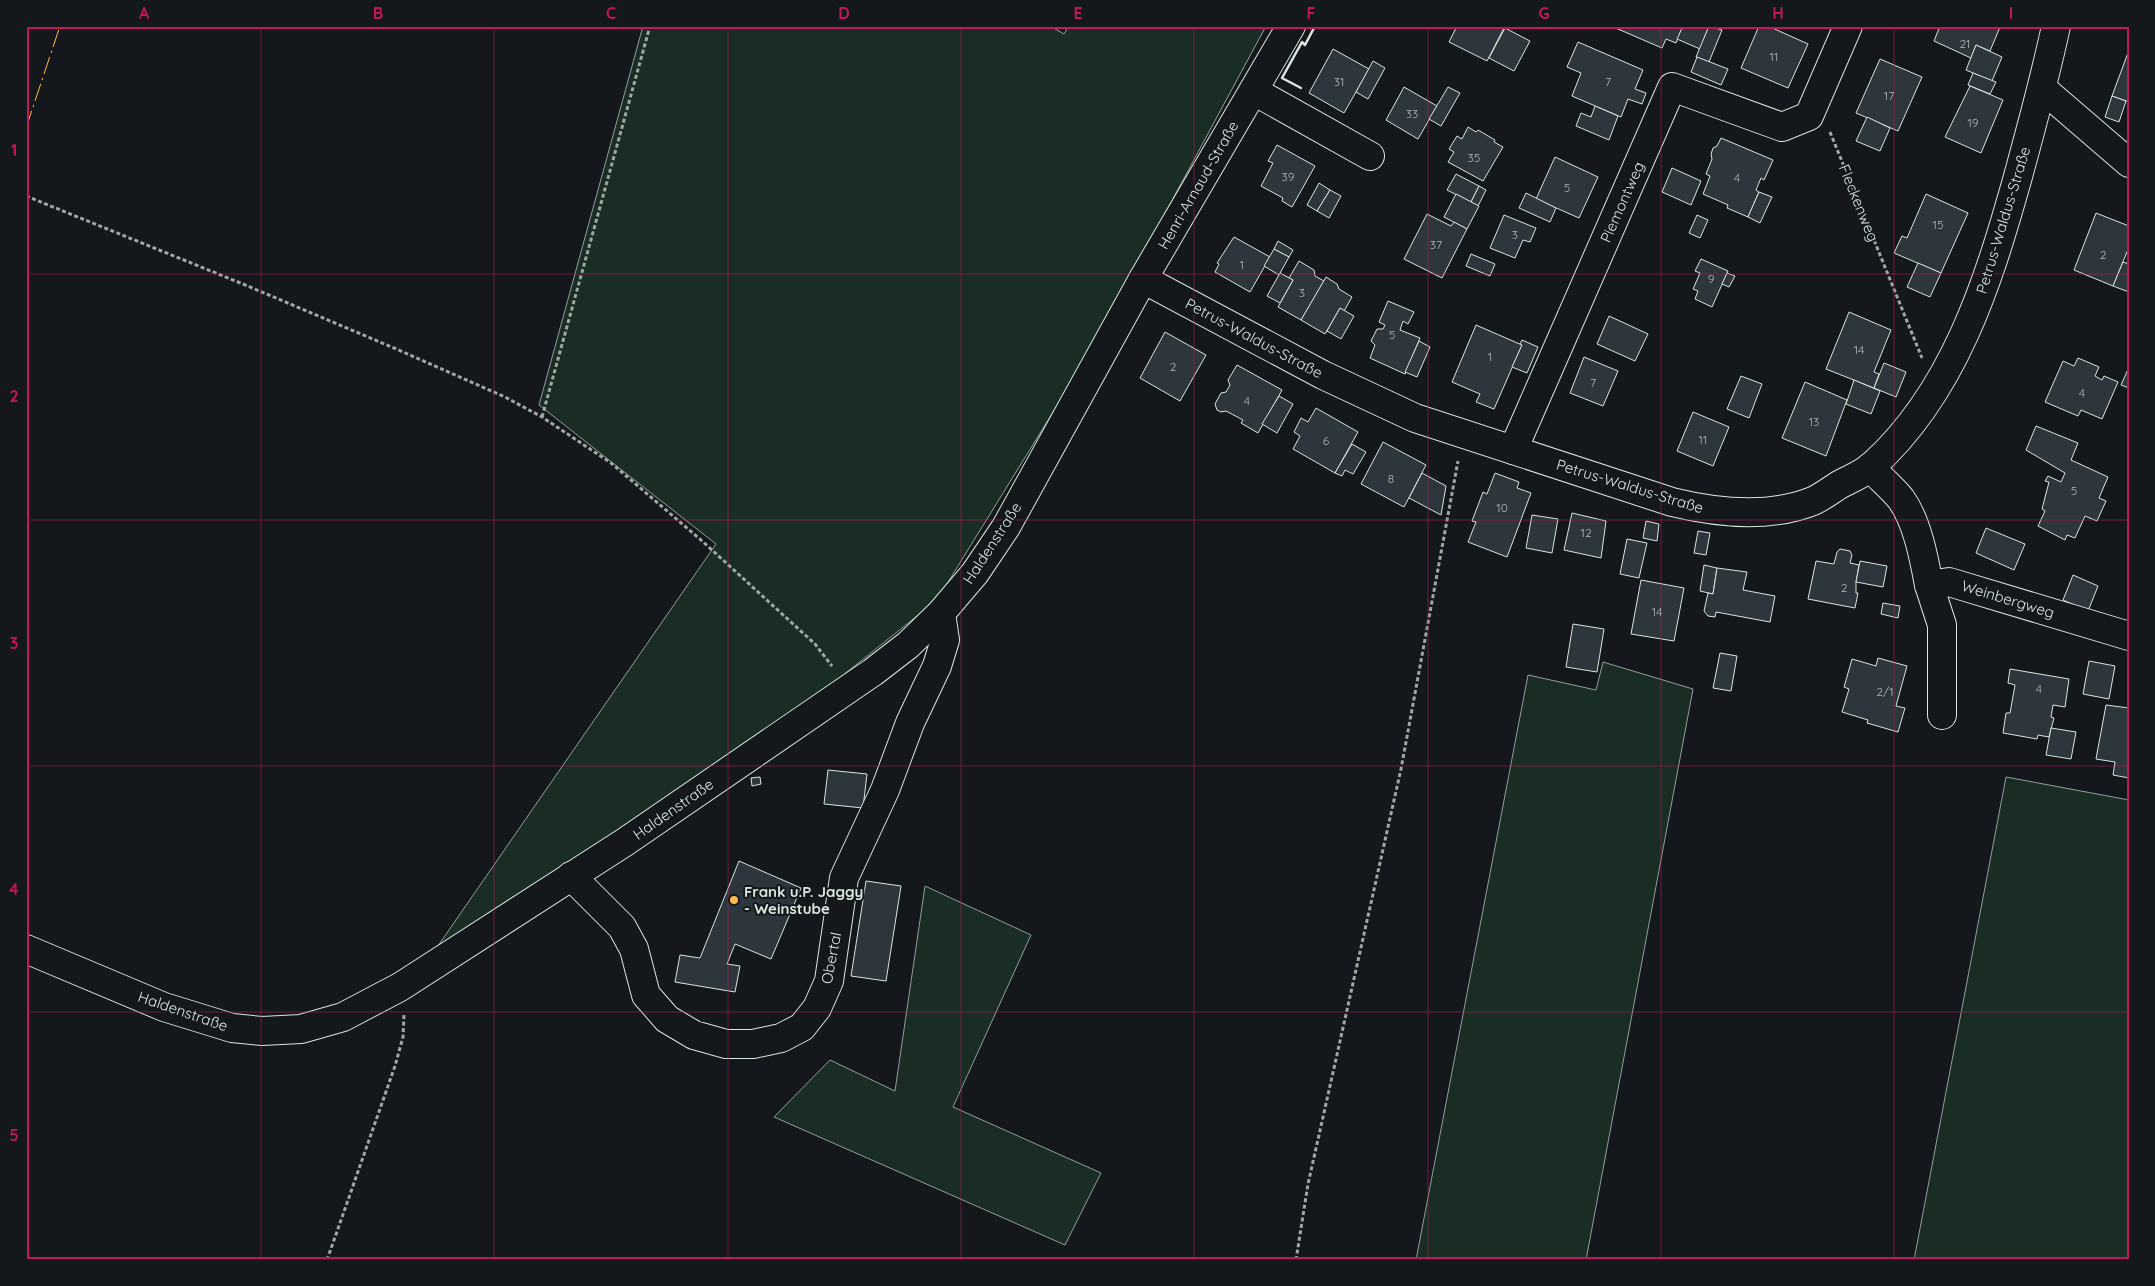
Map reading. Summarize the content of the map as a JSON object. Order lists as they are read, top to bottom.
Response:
{
  "streets": {
    "street": [
      "Henri-Arnaud-Straße",
      "Piemontweg",
      "Petrus-Waldus-Straße",
      "Haldenstraße",
      "Weinbergweg",
      "Obertal"
    ],
    "path": ["Fleckenweg"]
  },
  "crossings": [
    ["Henri-Arnaud-Straße", "Petrus-Waldus-Straße"],
    ["Henri-Arnaud-Straße", "Haldenstraße"],
    ["Piemontweg", "Fleckenweg"],
    ["Piemontweg", "Petrus-Waldus-Straße"],
    ["Fleckenweg", "Petrus-Waldus-Straße"],
    ["Petrus-Waldus-Straße", "Haldenstraße"],
    ["Haldenstraße", "Obertal"]
  ],
  "places": ["Frank u.P. Jaggy - Weinstube"],
  "house_numbers": [
    "21",
    "11",
    "31",
    "7",
    "17",
    "33",
    "19",
    "35",
    "39",
    "4",
    "5",
    "15",
    "3",
    "37",
    "2",
    "1",
    "9",
    "3",
    "5",
    "14",
    "1",
    "2",
    "7",
    "4",
    "4",
    "13",
    "11",
    "6",
    "8",
    "5",
    "10",
    "12",
    "2",
    "14",
    "4",
    "2/1"
  ],
  "grid": {
    "columns": [
      "A",
      "B",
      "C",
      "D",
      "E",
      "F",
      "G",
      "H",
      "I"
    ],
    "rows": [
      "1",
      "2",
      "3",
      "4",
      "5"
    ]
  }
}
